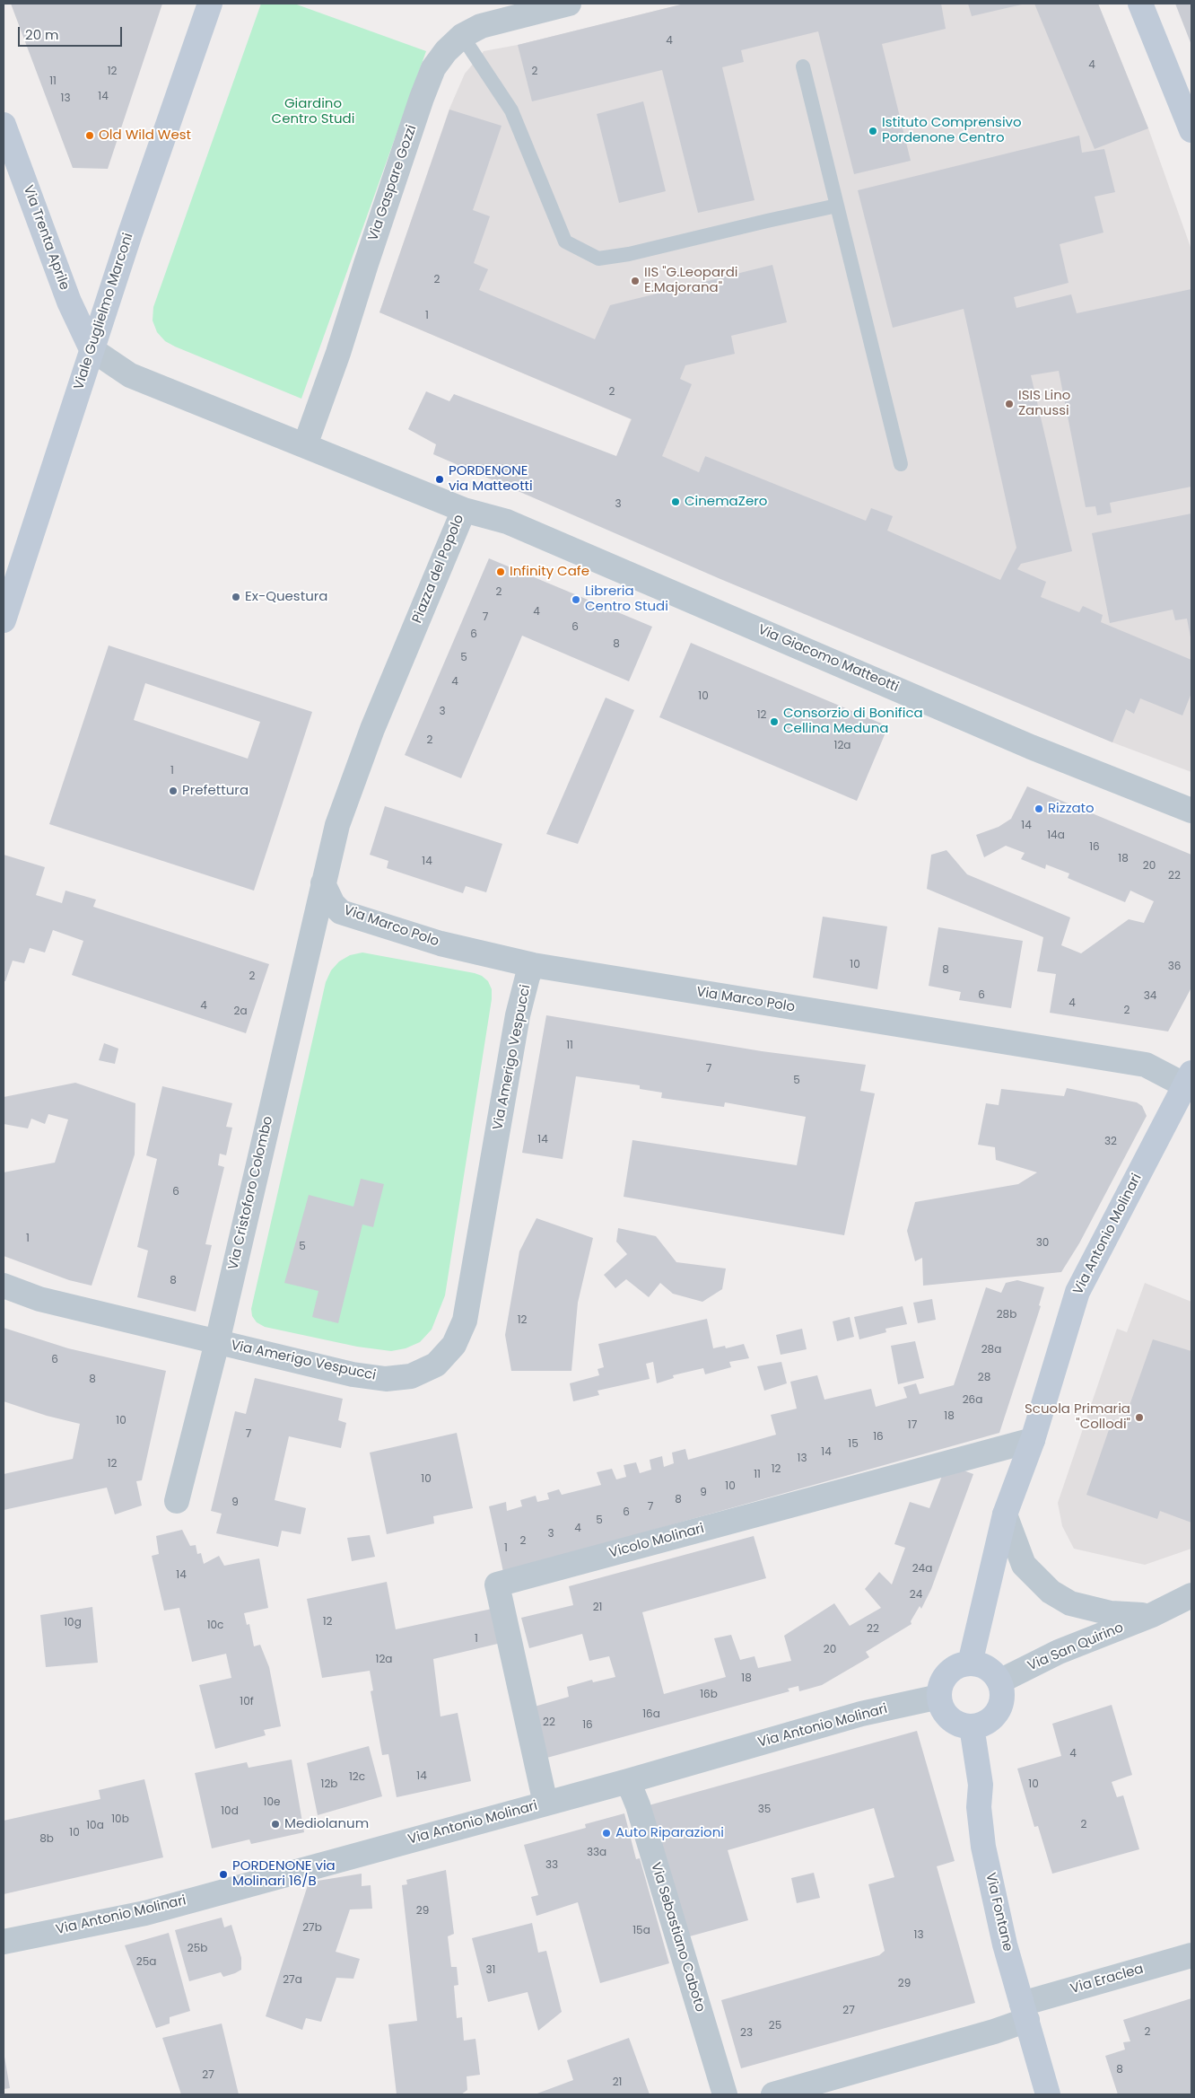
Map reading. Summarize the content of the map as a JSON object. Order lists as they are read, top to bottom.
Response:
{
  "streets": {
    "street": [
      "Via Gaspare Gozzi",
      "Via Trenta Aprile",
      "Viale Guglielmo Marconi",
      "Piazza del Popolo",
      "Via Giacomo Matteotti",
      "Via Marco Polo",
      "Via Amerigo Vespucci",
      "Via Cristoforo Colombo",
      "Via Antonio Molinari",
      "Vicolo Molinari",
      "Via San Quirino",
      "Via Fontane",
      "Via Sebastiano Caboto",
      "Via Eraclea"
    ]
  },
  "crossings": [
    ["Via Gaspare Gozzi", "Piazza del Popolo"],
    ["Via Trenta Aprile", "Viale Guglielmo Marconi"],
    ["Via Trenta Aprile", "Piazza del Popolo"],
    ["Viale Guglielmo Marconi", "Piazza del Popolo"],
    ["Piazza del Popolo", "Via Giacomo Matteotti"],
    ["Piazza del Popolo", "Via Marco Polo"],
    ["Piazza del Popolo", "Via Cristoforo Colombo"],
    ["Via Marco Polo", "Via Amerigo Vespucci"],
    ["Via Marco Polo", "Via Cristoforo Colombo"],
    ["Via Marco Polo", "Via Antonio Molinari"],
    ["Via Amerigo Vespucci", "Via Cristoforo Colombo"],
    ["Via Antonio Molinari", "Vicolo Molinari"],
    ["Via Antonio Molinari", "Via San Quirino"],
    ["Via Antonio Molinari", "Via Fontane"],
    ["Via Antonio Molinari", "Via Sebastiano Caboto"],
    ["Via San Quirino", "Via Fontane"],
    ["Via Fontane", "Via Eraclea"]
  ],
  "parks": ["Giardino Centro Studi"],
  "places": [
    "Istituto Comprensivo Pordenone Centro",
    "Old Wild West",
    "IIS \"G.Leopardi E.Majorana\"",
    "ISIS Lino Zanussi",
    "PORDENONE via Matteotti",
    "CinemaZero",
    "Infinity Cafe",
    "Ex-Questura",
    "Libreria Centro Studi",
    "Consorzio di Bonifica Cellina Meduna",
    "Prefettura",
    "Rizzato",
    "Scuola Primaria \"Collodi\"",
    "Mediolanum",
    "Auto Riparazioni",
    "PORDENONE via Molinari 16/B"
  ],
  "house_numbers": [
    "4",
    "4",
    "12",
    "2",
    "11",
    "14",
    "13",
    "2",
    "1",
    "2",
    "3",
    "2",
    "4",
    "7",
    "6",
    "6",
    "8",
    "5",
    "4",
    "10",
    "3",
    "12",
    "2",
    "12a",
    "1",
    "14",
    "14a",
    "16",
    "18",
    "14",
    "20",
    "22",
    "10",
    "36",
    "8",
    "2",
    "6",
    "34",
    "4",
    "4",
    "2",
    "2a",
    "11",
    "7",
    "5",
    "14",
    "32",
    "6",
    "1",
    "30",
    "5",
    "8",
    "28b",
    "12",
    "28a",
    "6",
    "28",
    "8",
    "26a",
    "18",
    "10",
    "17",
    "7",
    "16",
    "15",
    "14",
    "13",
    "12",
    "12",
    "11",
    "10",
    "10",
    "9",
    "8",
    "9",
    "7",
    "6",
    "5",
    "4",
    "3",
    "2",
    "1",
    "24a",
    "14",
    "24",
    "21",
    "12",
    "10g",
    "10c",
    "22",
    "1",
    "20",
    "12a",
    "18",
    "16b",
    "10f",
    "16a",
    "22",
    "16",
    "4",
    "14",
    "12c",
    "12b",
    "10",
    "10e",
    "35",
    "10d",
    "10b",
    "2",
    "10a",
    "10",
    "8b",
    "33a",
    "33",
    "29",
    "27b",
    "15a",
    "13",
    "25b",
    "25a",
    "31",
    "27a",
    "29",
    "27",
    "25",
    "2",
    "23",
    "8",
    "27",
    "21"
  ],
  "scale_bar": "20 m"
}
